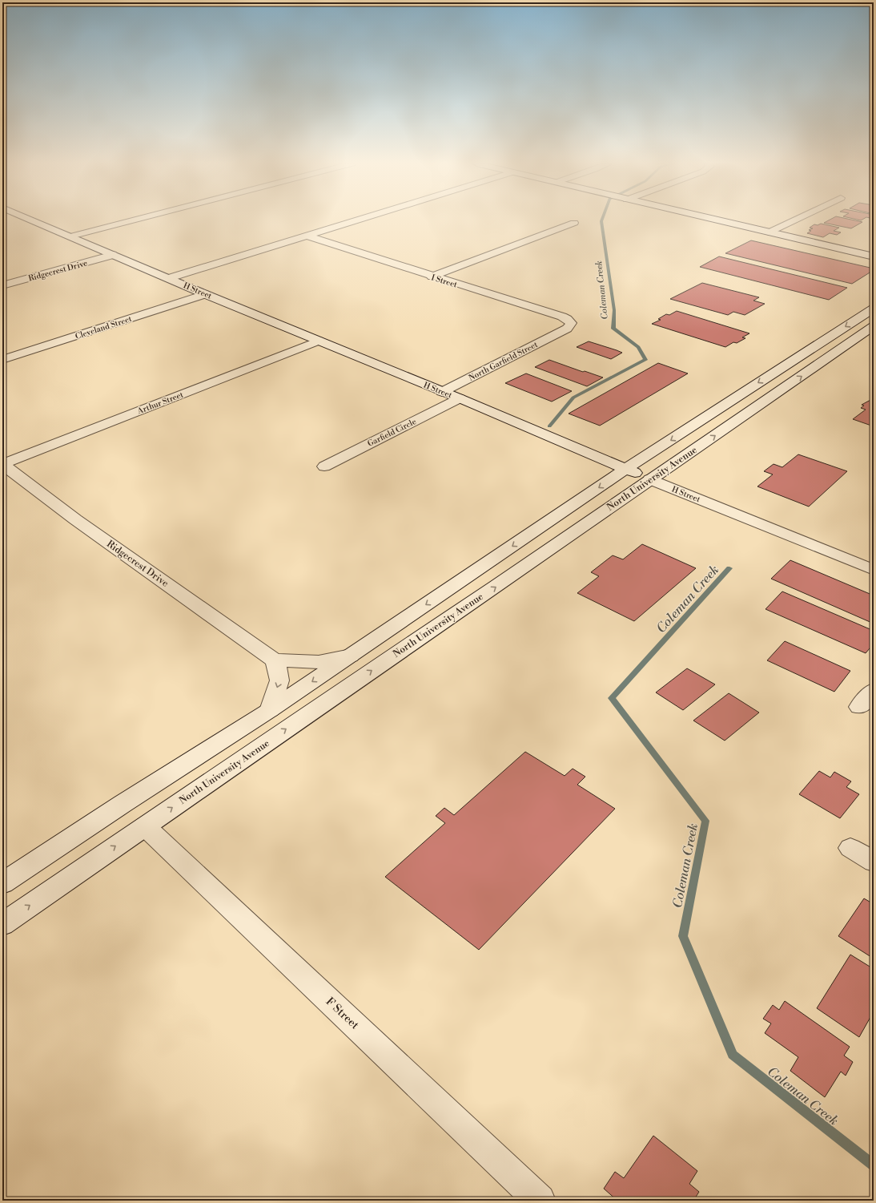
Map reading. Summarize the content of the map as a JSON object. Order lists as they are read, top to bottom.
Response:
{
  "streets": {
    "street": [
      "Ridgecrest Drive",
      "I Street",
      "H Street",
      "Cleveland Street",
      "North Garfield Street",
      "Arthur Street",
      "Garfield Circle",
      "North University Avenue",
      "F Street"
    ]
  },
  "crossings": [
    ["Ridgecrest Drive", "H Street"],
    ["Ridgecrest Drive", "Arthur Street"],
    ["I Street", "North Garfield Street"],
    ["H Street", "Cleveland Street"],
    ["H Street", "North Garfield Street"],
    ["H Street", "Arthur Street"],
    ["H Street", "Garfield Circle"],
    ["H Street", "North University Avenue"],
    ["North University Avenue", "F Street"]
  ],
  "water": ["Coleman Creek"]
}
